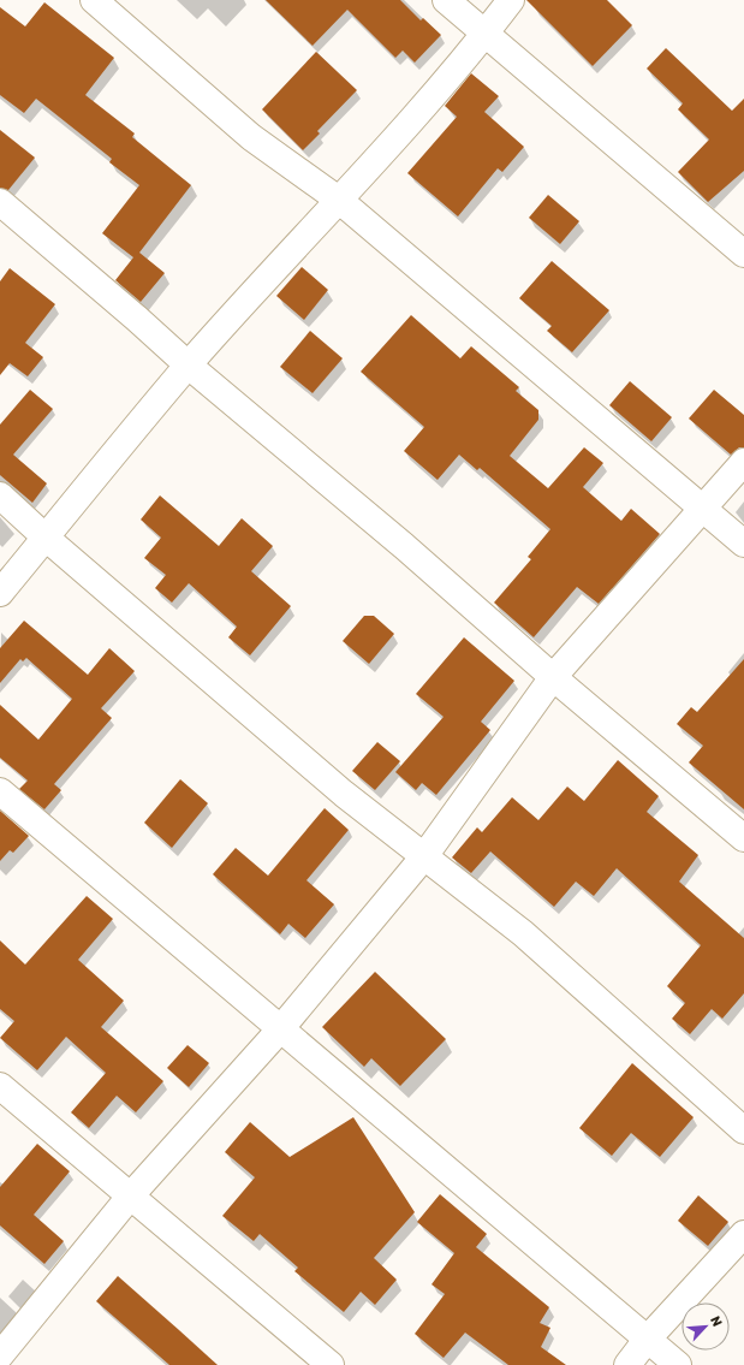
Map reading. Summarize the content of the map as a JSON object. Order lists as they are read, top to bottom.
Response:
{
  "north": "top right"
}
